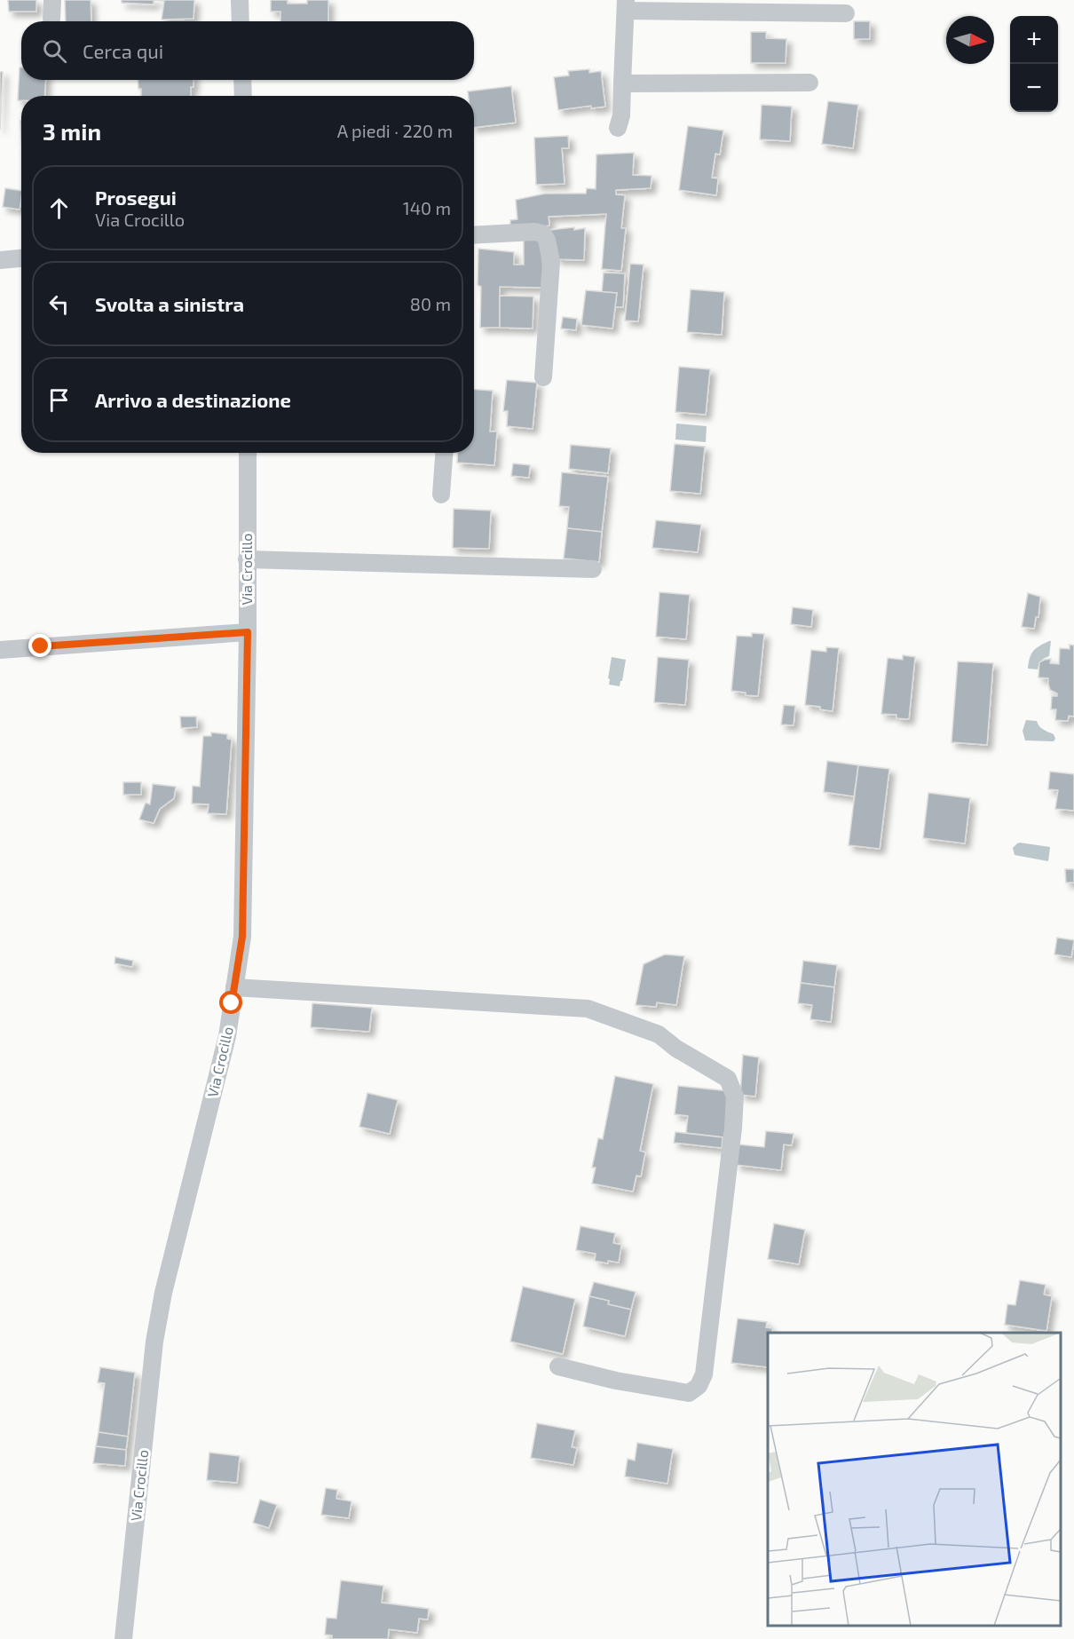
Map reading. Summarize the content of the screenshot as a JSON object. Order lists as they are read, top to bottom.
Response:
{
  "streets": {
    "street": ["Via Crocillo"]
  },
  "north": "right",
  "page": {
    "map_buttons": ["+", "−"],
    "search": "Cerca qui",
    "heading": ["3 min", "A piedi · 220 m"],
    "list": [
      ["Prosegui", "Via Crocillo", "140 m"],
      ["Svolta a sinistra", "80 m"],
      "Arrivo a destinazione"
    ]
  }
}
